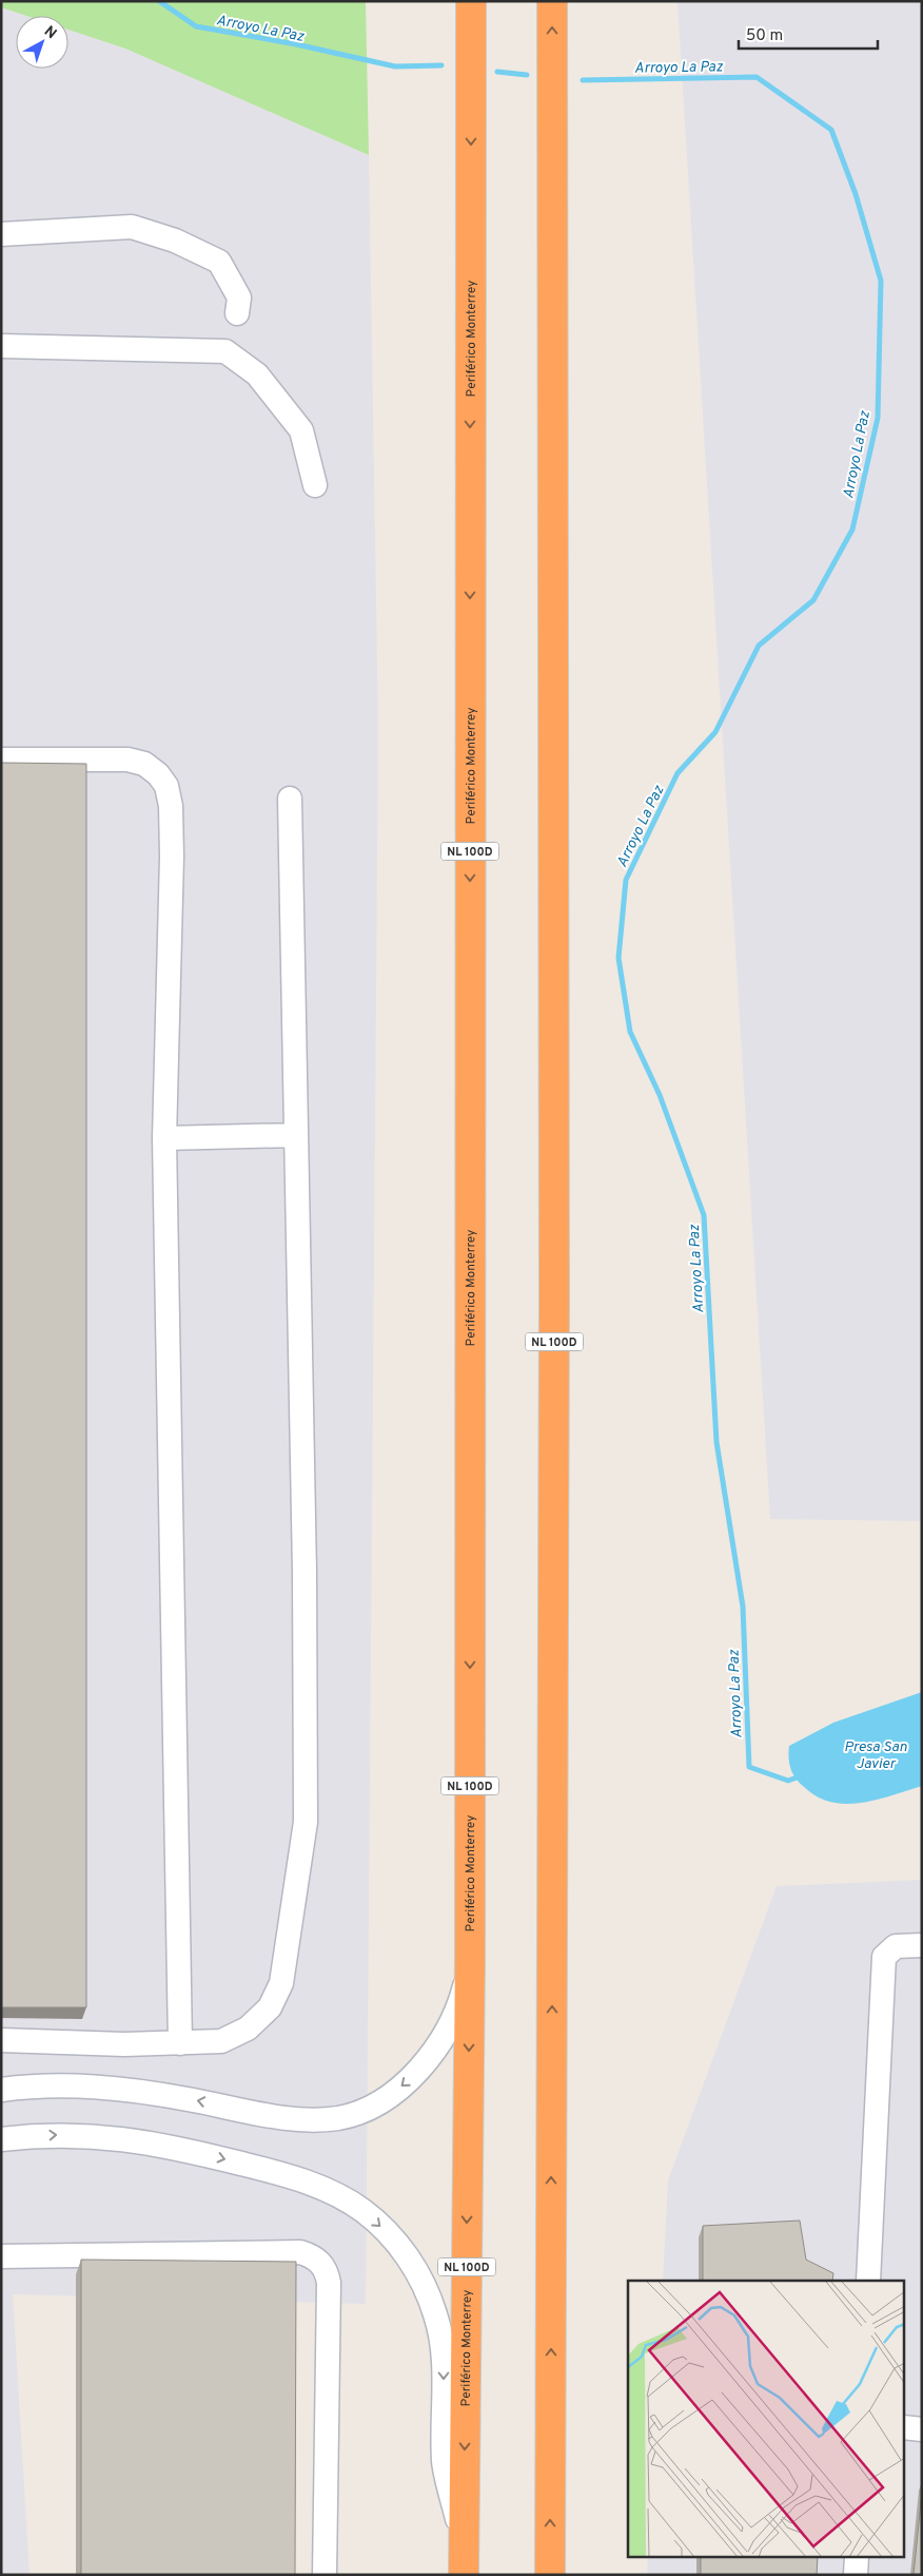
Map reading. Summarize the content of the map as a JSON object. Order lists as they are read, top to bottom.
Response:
{
  "streets": {
    "highway": ["Periférico Monterrey", "NL 100D"]
  },
  "water": ["Arroyo La Paz", "Presa San Javier"],
  "scale_bar": "50 m",
  "north": "top right"
}
